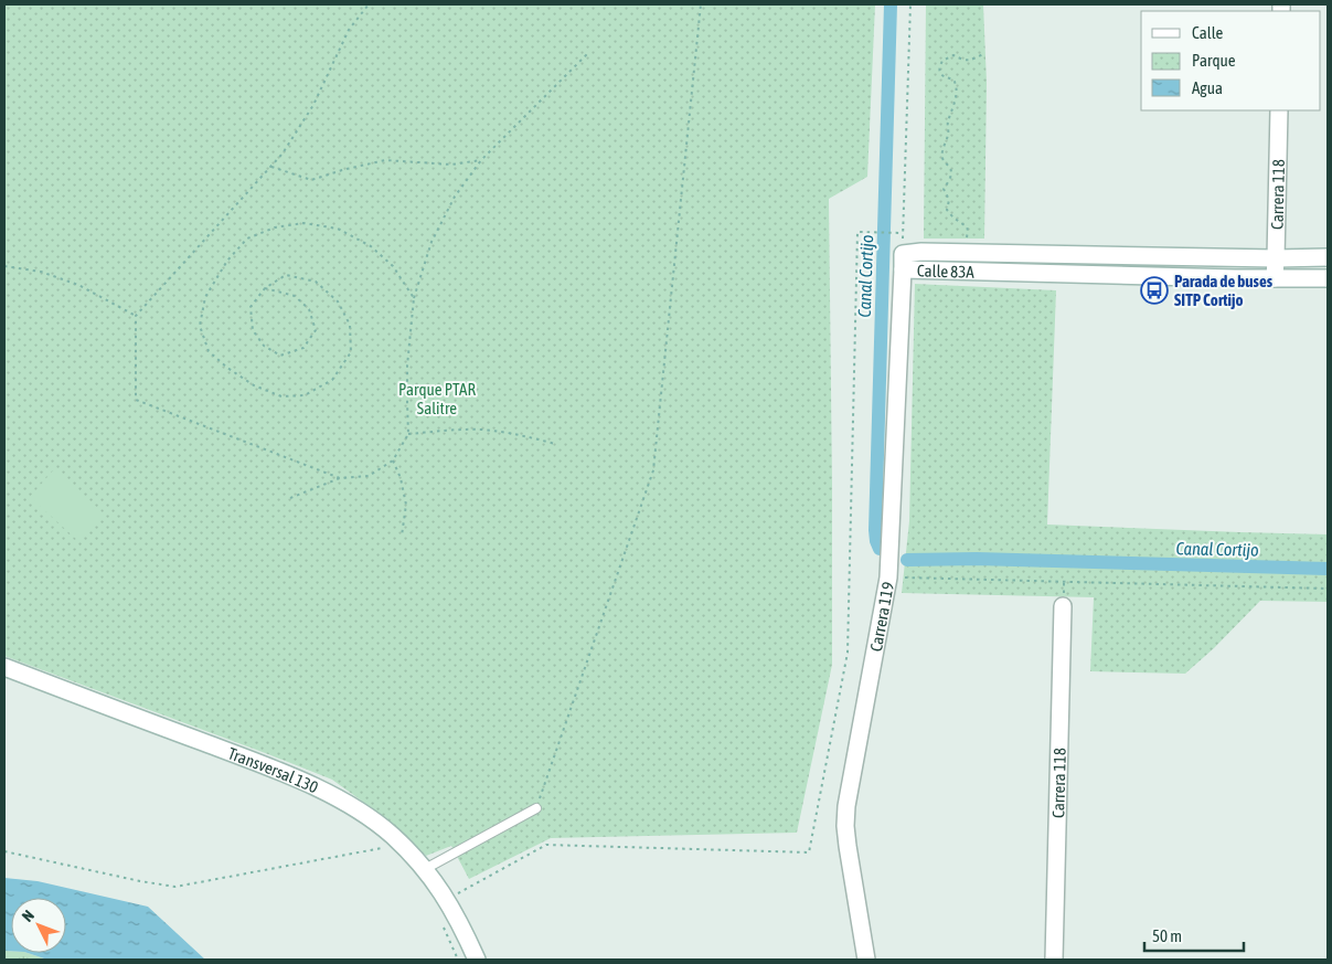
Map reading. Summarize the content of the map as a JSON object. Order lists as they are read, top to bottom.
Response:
{
  "streets": {
    "street": [
      "Carrera 118",
      "Calle 83A",
      "Carrera 119",
      "Transversal 130"
    ]
  },
  "crossings": [
    ["Carrera 118", "Calle 83A"],
    ["Calle 83A", "Carrera 119"]
  ],
  "water": ["Canal Cortijo"],
  "parks": ["Parque PTAR Salitre"],
  "places": {
    "bus stop": ["Parada de buses SITP Cortijo"]
  },
  "legend": ["Calle", "Parque", "Agua"],
  "scale_bar": "50 m",
  "north": "top left"
}
